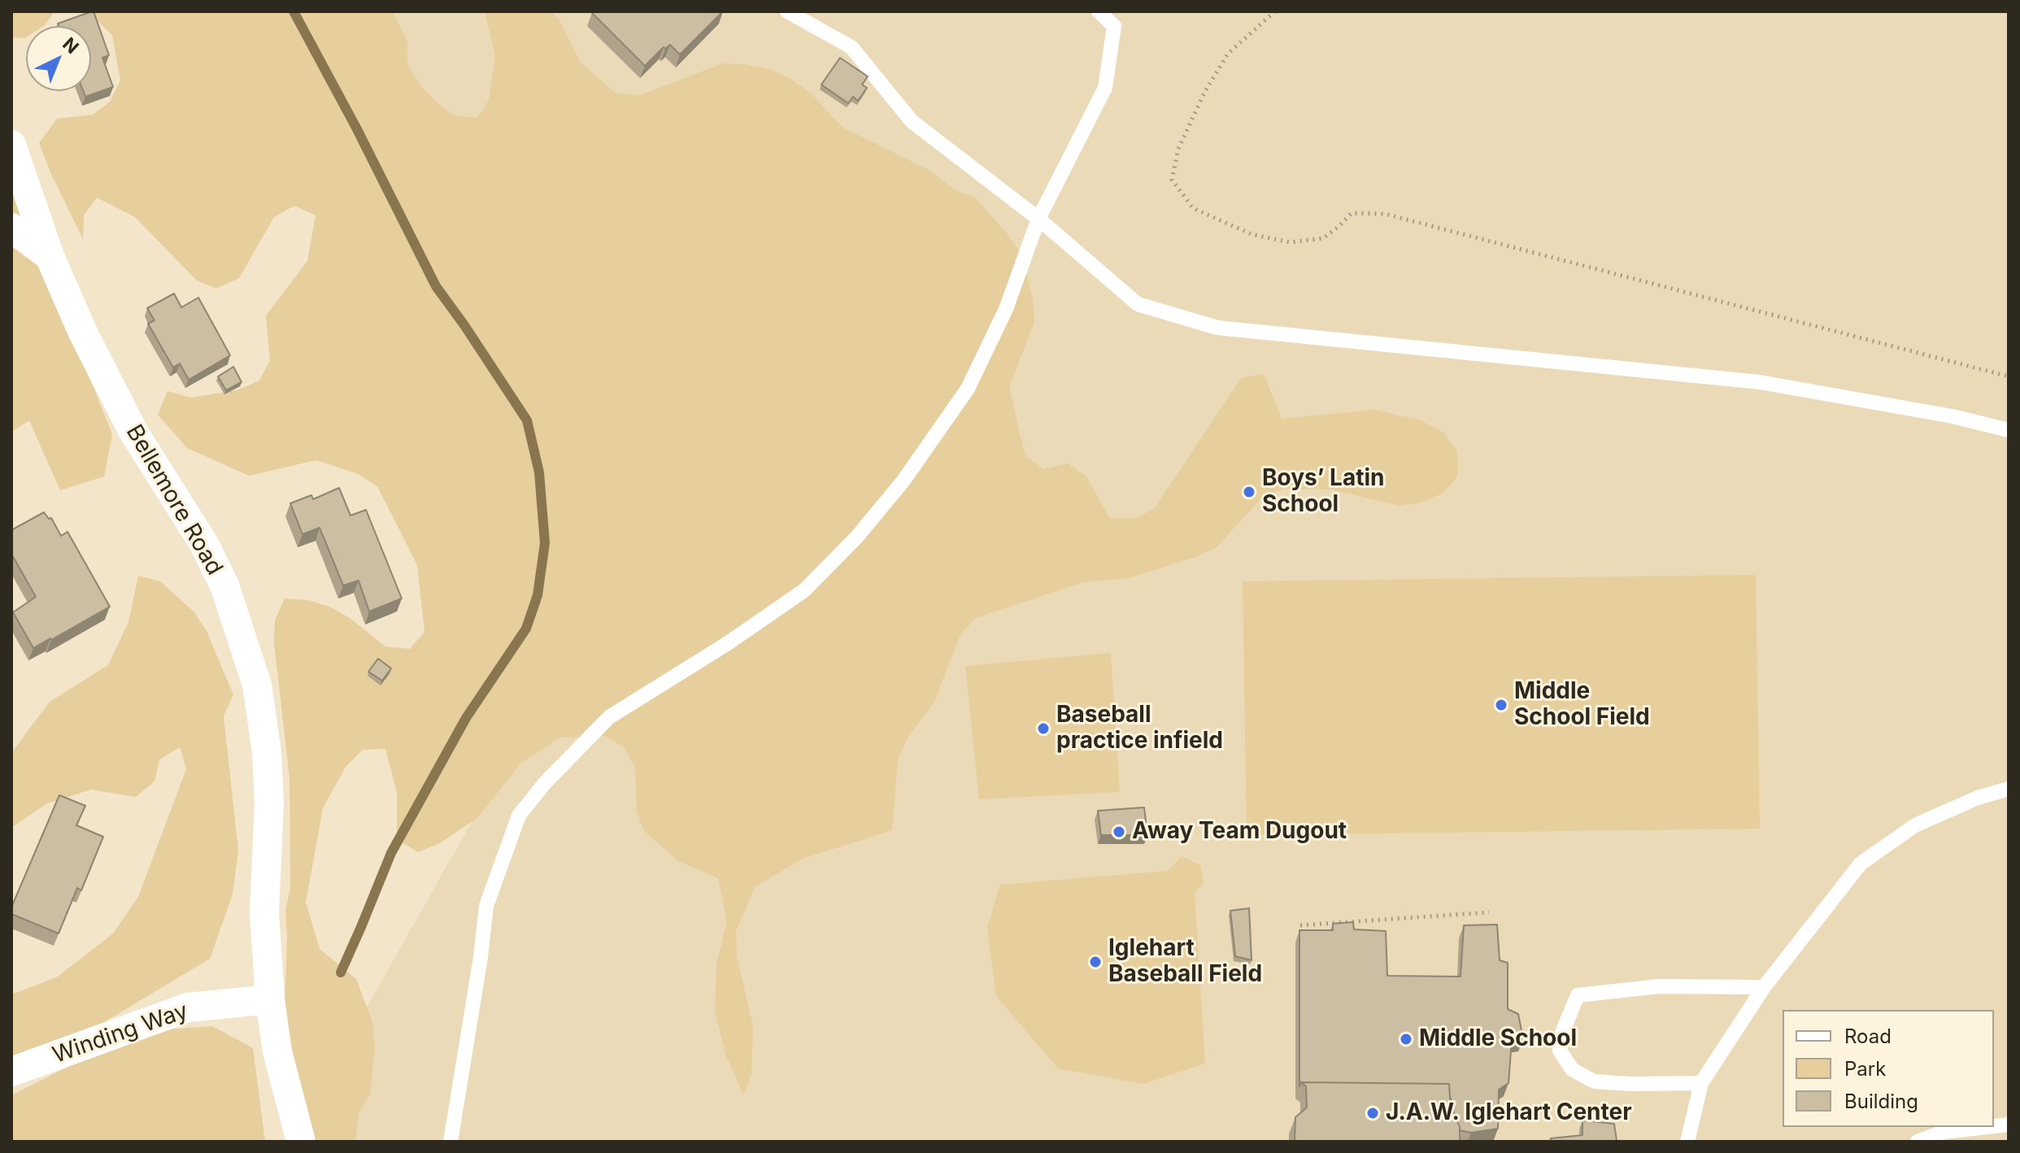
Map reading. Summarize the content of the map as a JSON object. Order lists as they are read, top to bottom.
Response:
{
  "streets": {
    "street": ["Bellemore Road", "Winding Way"]
  },
  "crossings": [
    ["Bellemore Road", "Winding Way"]
  ],
  "places": [
    "Boys’ Latin School",
    "Middle School Field",
    "Baseball practice infield",
    "Away Team Dugout",
    "Iglehart Baseball Field",
    "Middle School",
    "J.A.W. Iglehart Center"
  ],
  "legend": ["Road", "Park", "Building"],
  "north": "top right"
}
